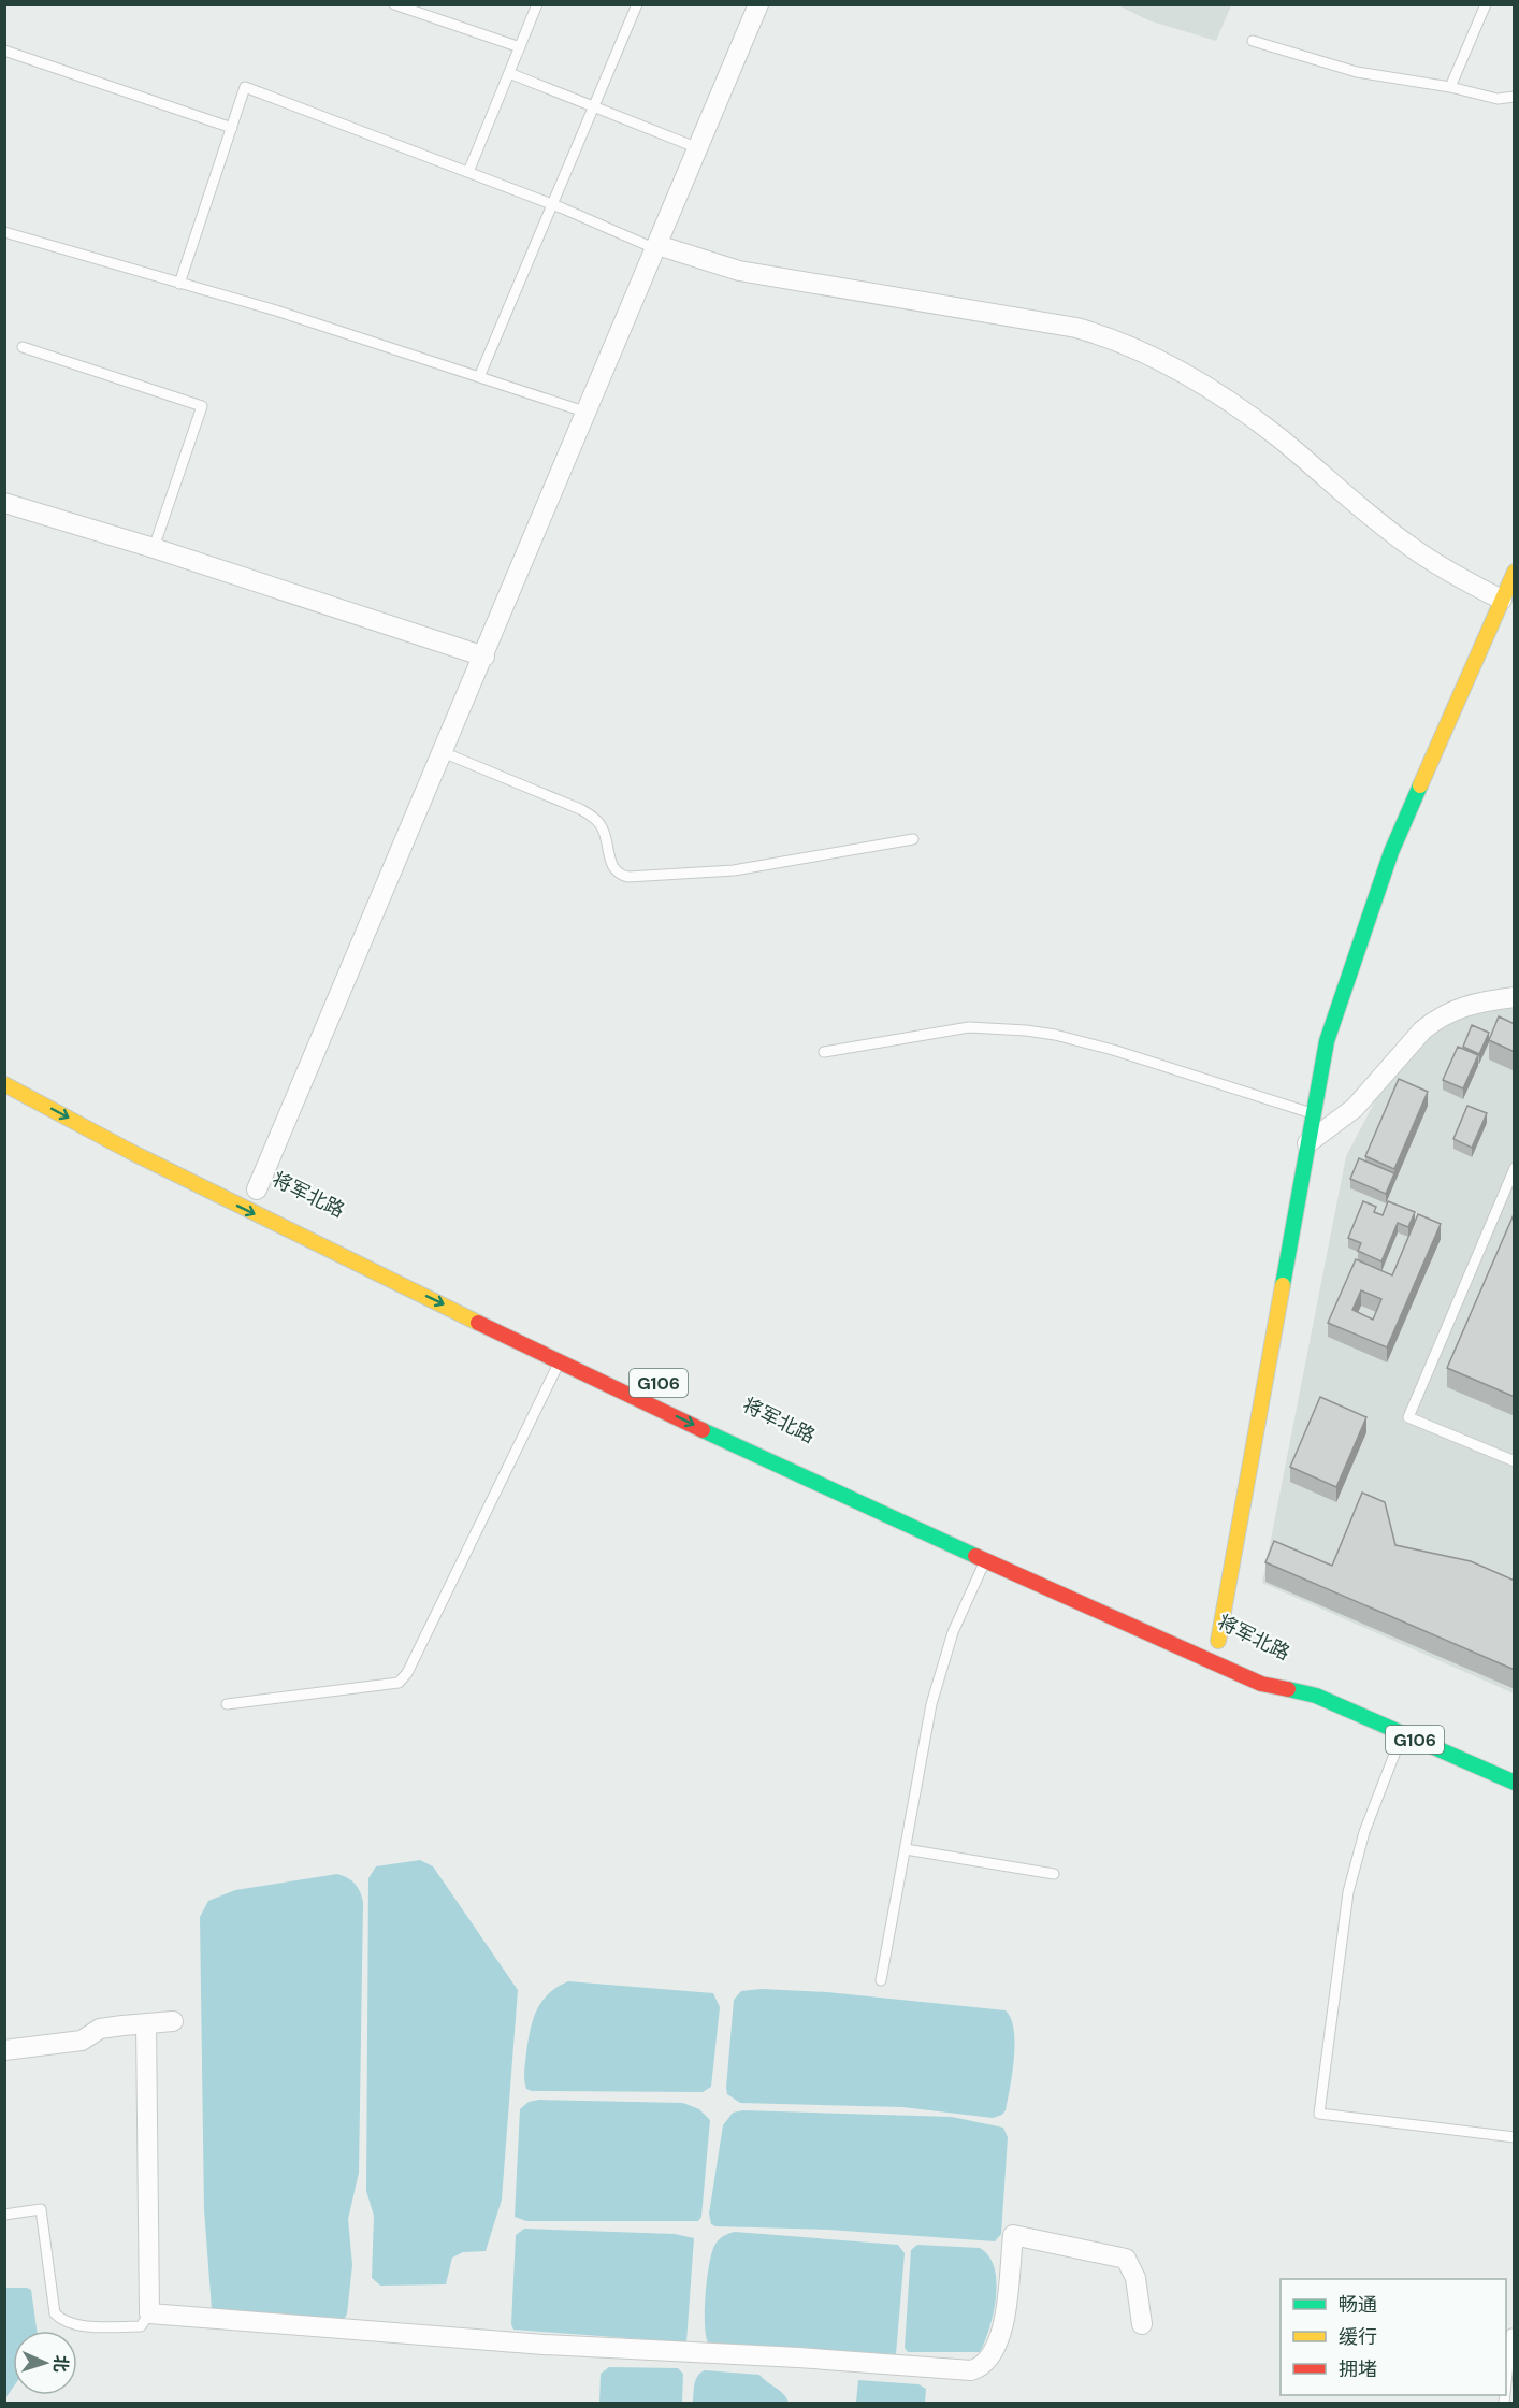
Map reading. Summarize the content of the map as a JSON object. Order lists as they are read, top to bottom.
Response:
{
  "streets": {
    "main road": ["将军北路", "G106"]
  },
  "crossings": [
    ["将军北路", "G106"]
  ],
  "one_way": ["将军北路"],
  "legend": ["畅通", "缓行", "拥堵"],
  "north": "right"
}
